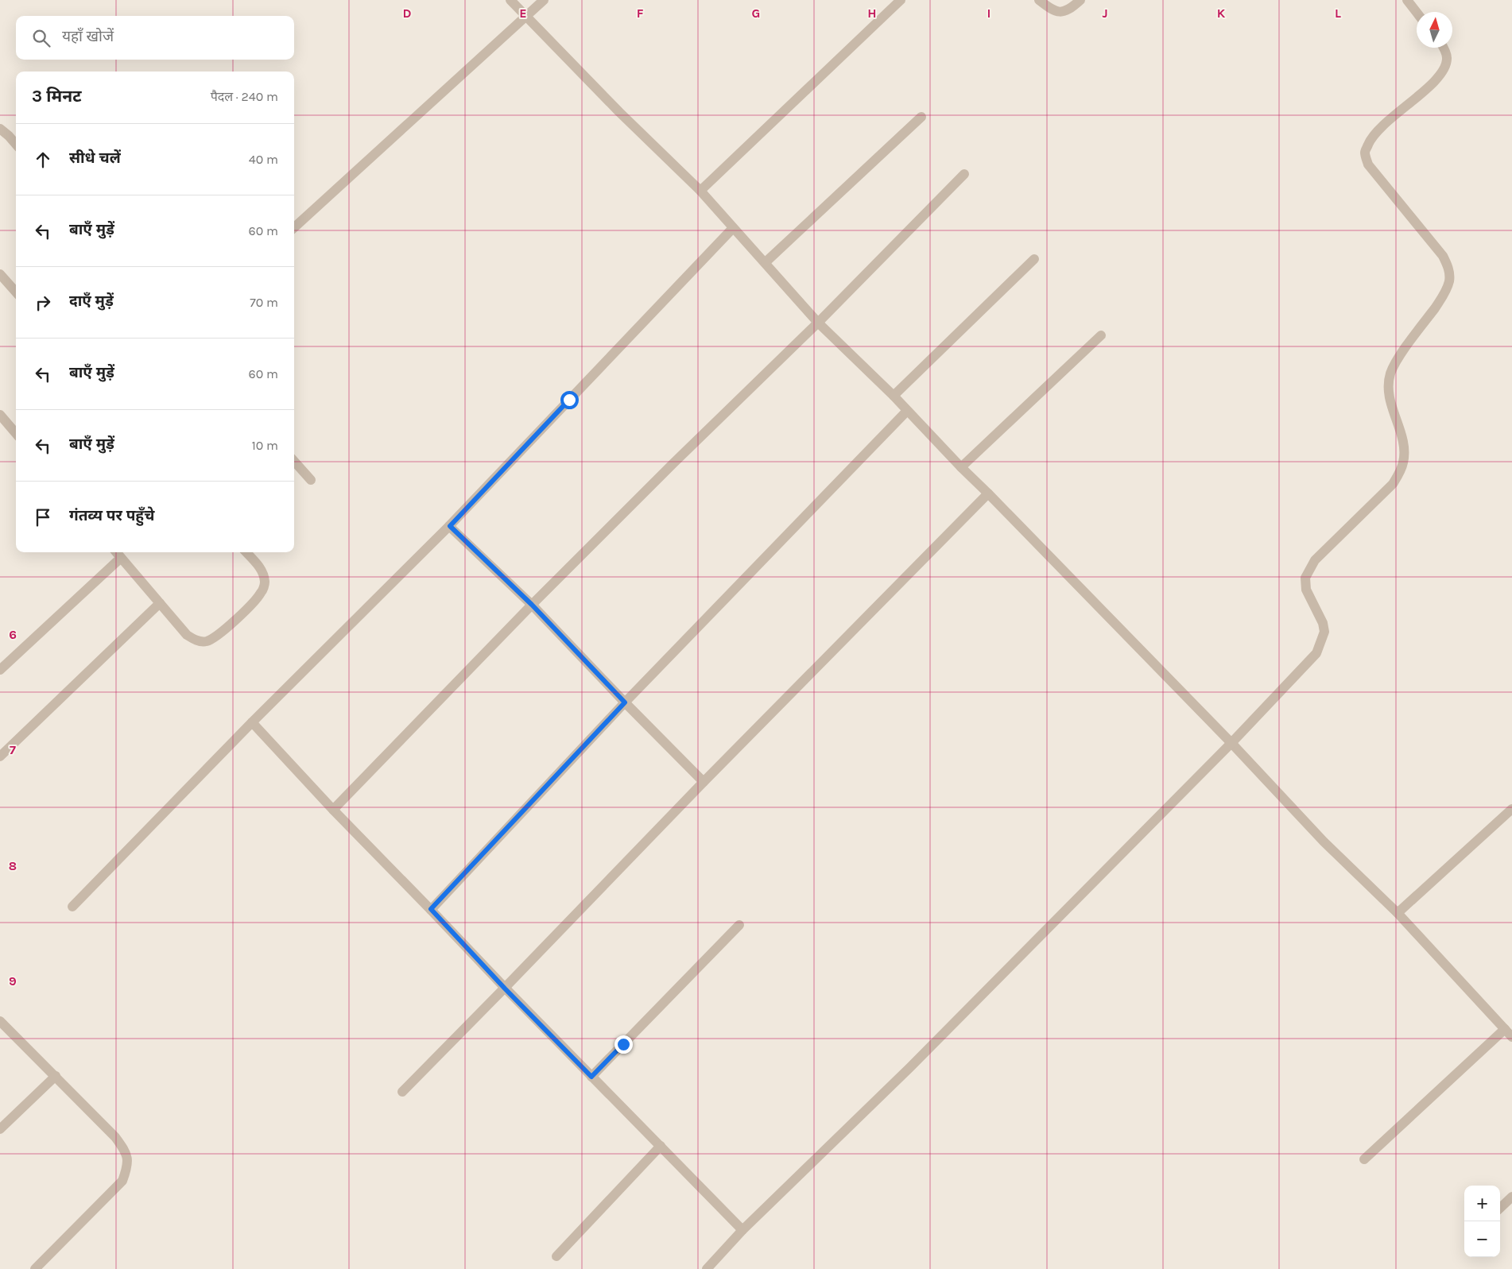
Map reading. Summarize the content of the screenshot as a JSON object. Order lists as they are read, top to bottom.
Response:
{
  "north": "top",
  "page": {
    "search": "यहाँ खोजें",
    "heading": ["3 मिनट", "पैदल · 240 m"],
    "list": [
      ["सीधे चलें", "40 m"],
      ["बाएँ मुड़ें", "60 m"],
      ["दाएँ मुड़ें", "70 m"],
      ["बाएँ मुड़ें", "60 m"],
      ["बाएँ मुड़ें", "10 m"],
      "गंतव्य पर पहुँचे"
    ],
    "map_buttons": ["+", "−"]
  },
  "grid": {
    "columns": [
      "D",
      "E",
      "F",
      "G",
      "H",
      "I",
      "J",
      "K",
      "L"
    ],
    "rows": [
      "6",
      "7",
      "8",
      "9"
    ]
  }
}
